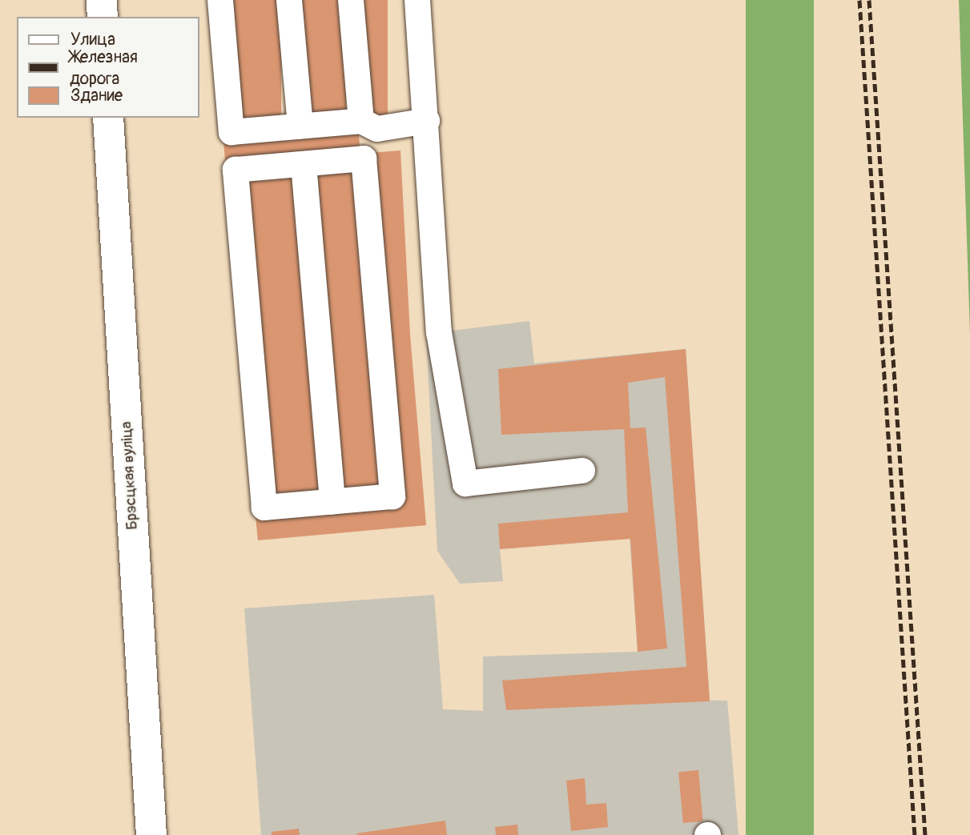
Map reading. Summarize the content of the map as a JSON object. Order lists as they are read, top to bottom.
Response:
{
  "streets": {
    "main road": ["Брэсцкая вуліца"]
  },
  "legend": ["Улица", "Железная дорога", "Здание"]
}
